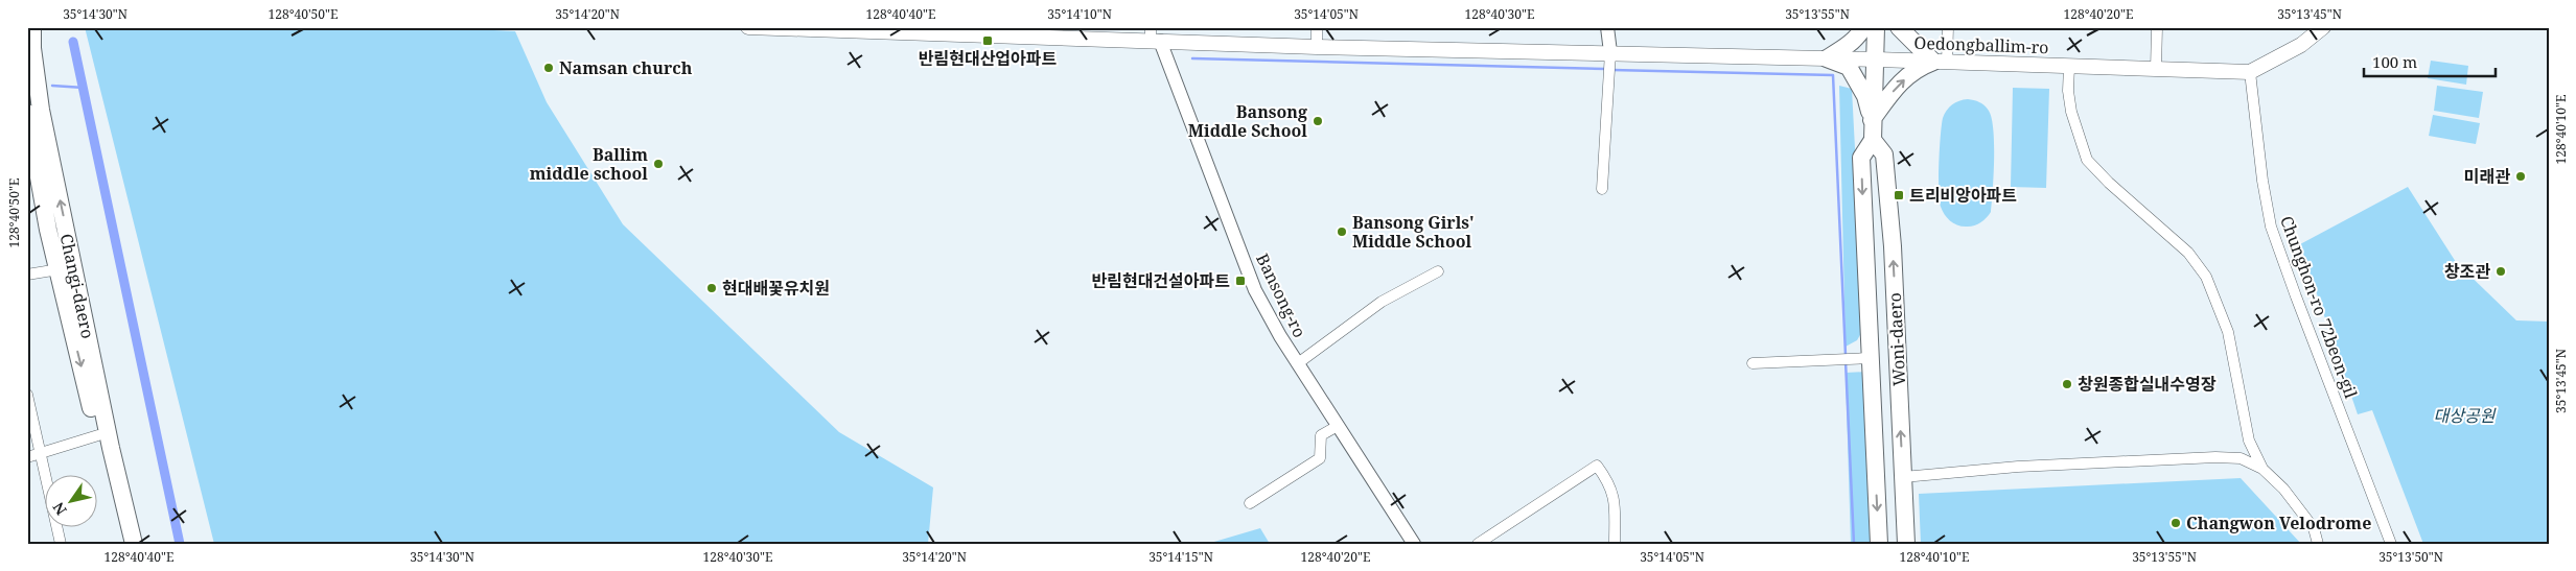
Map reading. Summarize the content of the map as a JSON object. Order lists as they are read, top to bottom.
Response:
{
  "streets": {
    "main road": ["Oedongballim-ro", "Changi-daero", "Woni-daero"],
    "street": ["Bansong-ro", "Chunghon-ro 72beon-gil"]
  },
  "crossings": [
    ["Oedongballim-ro", "Bansong-ro"],
    ["Oedongballim-ro", "Chunghon-ro 72beon-gil"],
    ["Oedongballim-ro", "Woni-daero"]
  ],
  "parks": ["대상공원"],
  "places": {
    "transit": ["반림현대산업아파트", "트리비앙아파트", "반림현대건설아파트"],
    "other": [
      "Namsan church",
      "Bansong Middle School",
      "Ballim middle school",
      "미래관",
      "Bansong Girls' Middle School",
      "창조관",
      "현대배꽃유치원",
      "창원종합실내수영장",
      "Changwon Velodrome"
    ]
  },
  "scale_bar": "100 m",
  "north": "bottom left",
  "coordinates": [
    "35°14'30\"N",
    "128°40'50\"E",
    "35°14'20\"N",
    "128°40'40\"E",
    "35°14'10\"N",
    "35°14'05\"N",
    "128°40'30\"E",
    "35°13'55\"N",
    "128°40'20\"E",
    "35°13'45\"N",
    "128°40'10\"E",
    "35°14'15\"N",
    "35°13'50\"N"
  ]
}
